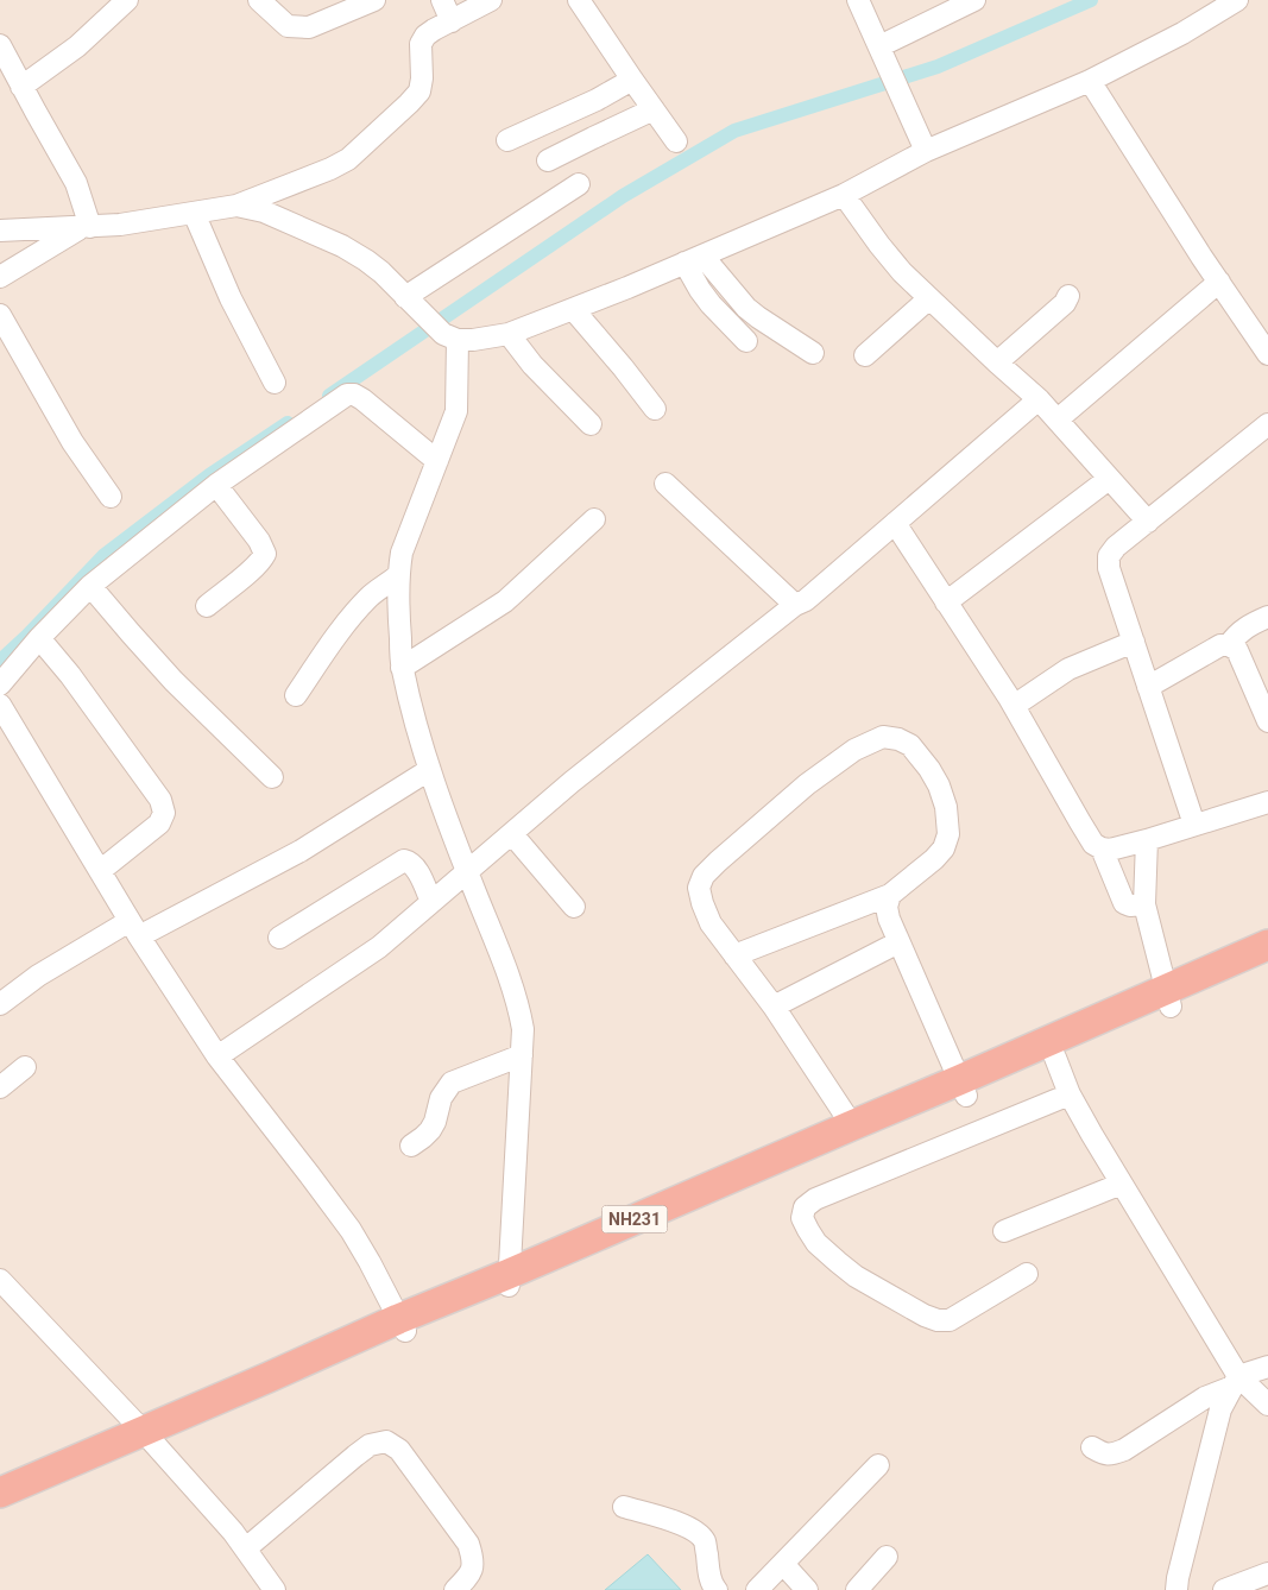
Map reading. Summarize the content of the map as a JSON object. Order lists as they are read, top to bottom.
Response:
{
  "streets": {
    "highway": ["NH231"]
  }
}
